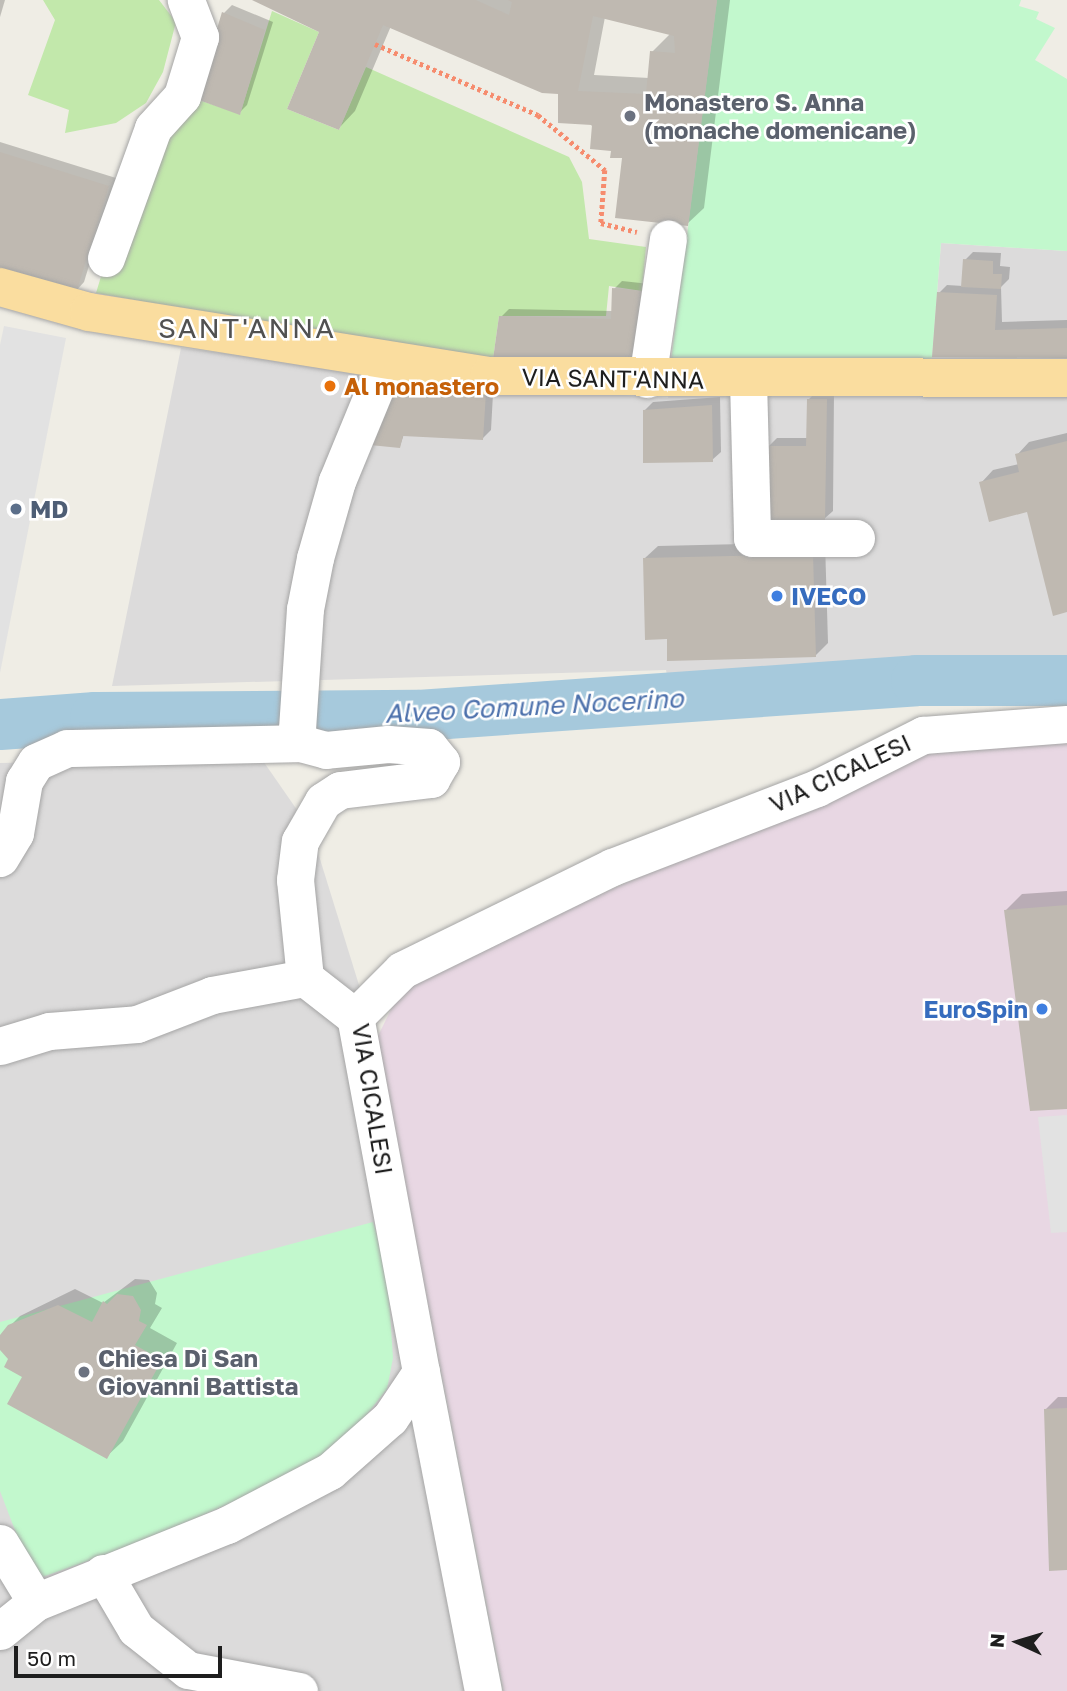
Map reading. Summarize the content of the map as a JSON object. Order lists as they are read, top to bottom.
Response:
{
  "streets": {
    "main road": ["VIA SANT'ANNA"],
    "street": ["VIA CICALESI"]
  },
  "districts": ["SANT'ANNA"],
  "water": ["Alveo Comune Nocerino"],
  "places": [
    "Monastero S. Anna (monache domenicane)",
    "Al monastero",
    "MD",
    "IVECO",
    "EuroSpin",
    "Chiesa Di San Giovanni Battista"
  ],
  "scale_bar": "50 m",
  "north": "left"
}
